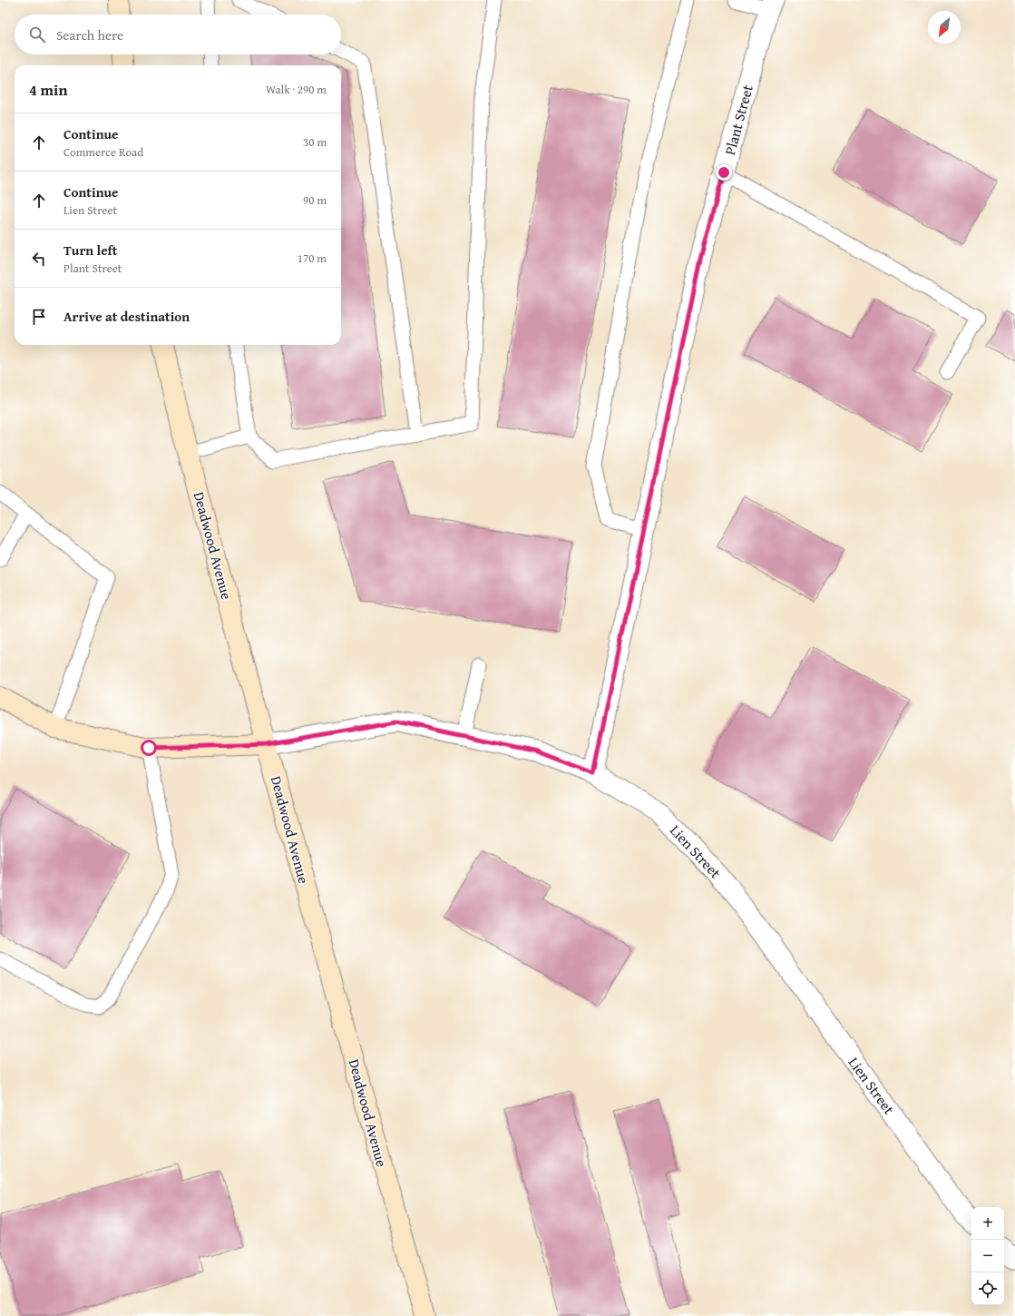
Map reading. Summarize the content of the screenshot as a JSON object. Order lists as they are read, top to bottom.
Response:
{
  "streets": {
    "main road": ["Deadwood Avenue"],
    "street": ["Plant Street", "Lien Street"]
  },
  "crossings": [
    ["Plant Street", "Lien Street"],
    ["Deadwood Avenue", "Lien Street"]
  ],
  "north": "bottom left",
  "page": {
    "search": "Search here",
    "heading": ["4 min", "Walk · 290 m"],
    "list": [
      ["Continue", "Commerce Road", "30 m"],
      ["Continue", "Lien Street", "90 m"],
      ["Turn left", "Plant Street", "170 m"],
      "Arrive at destination"
    ],
    "map_buttons": ["+", "−"]
  }
}
